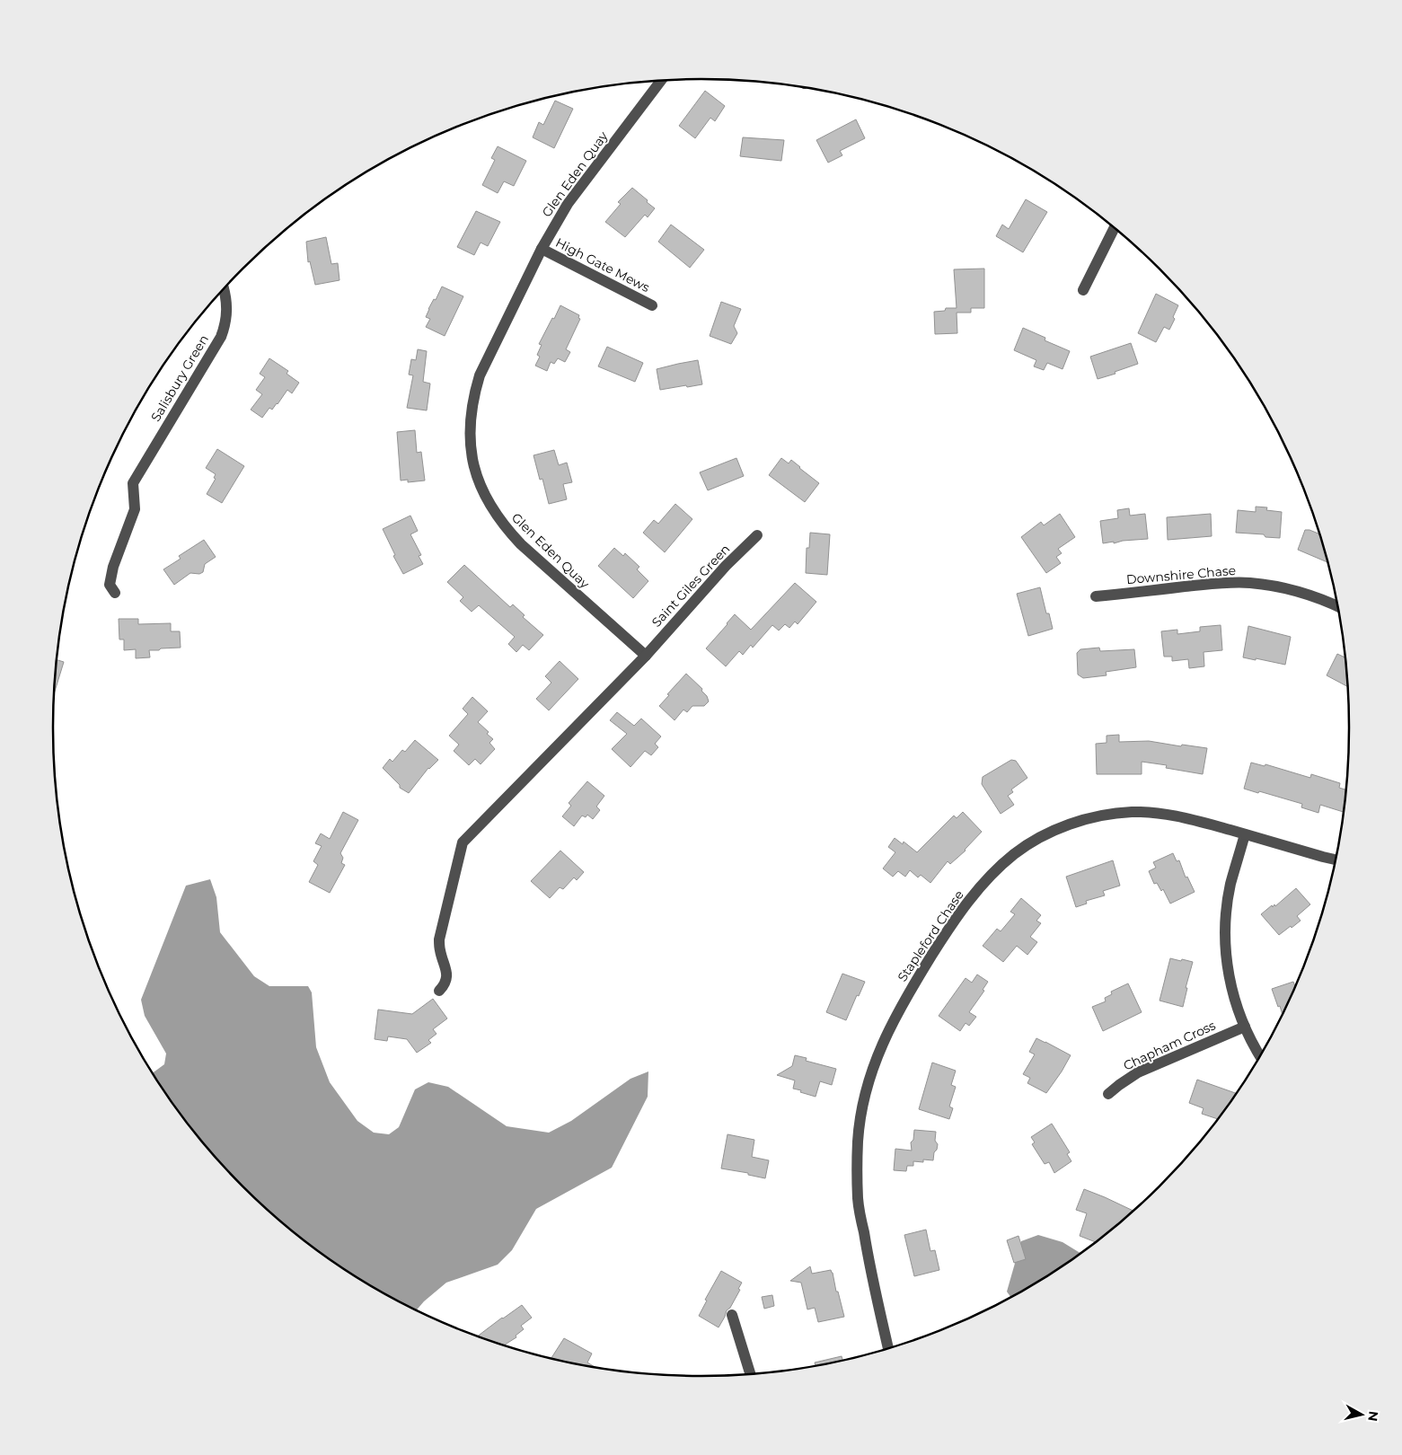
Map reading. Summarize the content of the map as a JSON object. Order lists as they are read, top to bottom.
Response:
{
  "streets": {
    "street": [
      "Glen Eden Quay",
      "High Gate Mews",
      "Salisbury Green",
      "Downshire Chase",
      "Saint Giles Green",
      "Stapleford Chase",
      "Chapham Cross"
    ]
  },
  "crossings": [
    ["Glen Eden Quay", "High Gate Mews"],
    ["Glen Eden Quay", "Saint Giles Green"]
  ],
  "north": "right"
}
